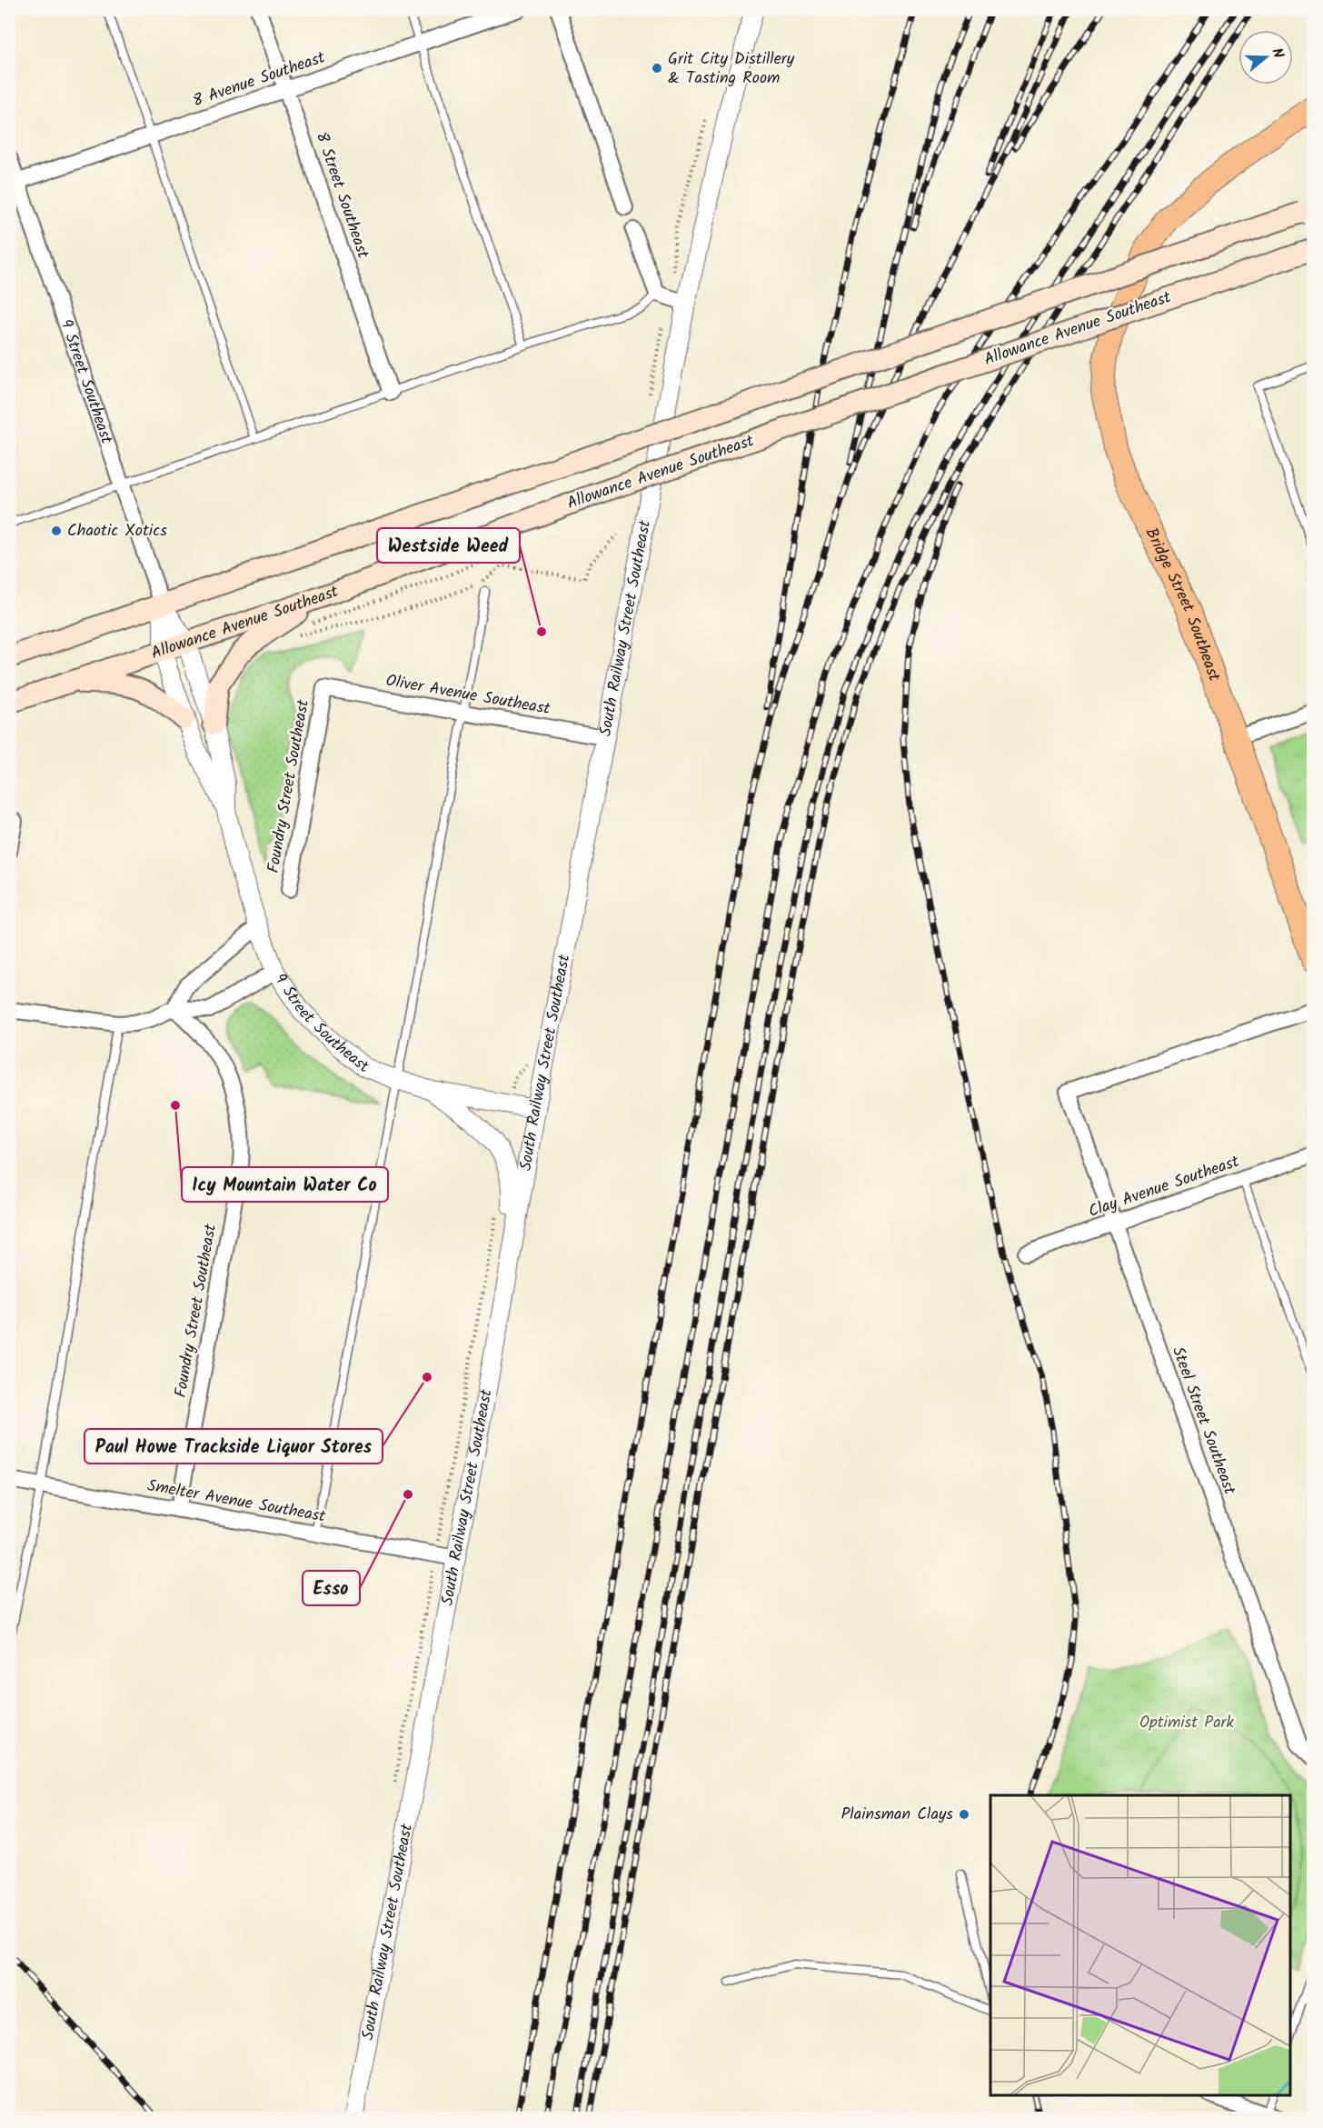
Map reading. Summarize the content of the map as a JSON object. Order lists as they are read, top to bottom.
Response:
{
  "streets": {
    "main road": ["Allowance Avenue Southeast", "Bridge Street Southeast"],
    "street": [
      "8 Avenue Southeast",
      "8 Street Southeast",
      "9 Street Southeast",
      "South Railway Street Southeast",
      "Oliver Avenue Southeast",
      "Foundry Street Southeast",
      "Clay Avenue Southeast",
      "Steel Street Southeast",
      "Smelter Avenue Southeast"
    ]
  },
  "crossings": [
    ["8 Avenue Southeast", "8 Street Southeast"],
    ["8 Avenue Southeast", "9 Street Southeast"],
    ["Allowance Avenue Southeast", "9 Street Southeast"],
    ["9 Street Southeast", "South Railway Street Southeast"],
    ["South Railway Street Southeast", "Oliver Avenue Southeast"],
    ["South Railway Street Southeast", "Smelter Avenue Southeast"],
    ["Oliver Avenue Southeast", "Foundry Street Southeast"],
    ["Foundry Street Southeast", "Smelter Avenue Southeast"],
    ["Clay Avenue Southeast", "Steel Street Southeast"]
  ],
  "parks": ["Optimist Park"],
  "places": [
    "Grit City Distillery & Tasting Room",
    "Chaotic Xotics",
    "Westside Weed",
    "Icy Mountain Water Co",
    "Paul Howe Trackside Liquor Stores",
    "Esso",
    "Plainsman Clays"
  ],
  "north": "right"
}
